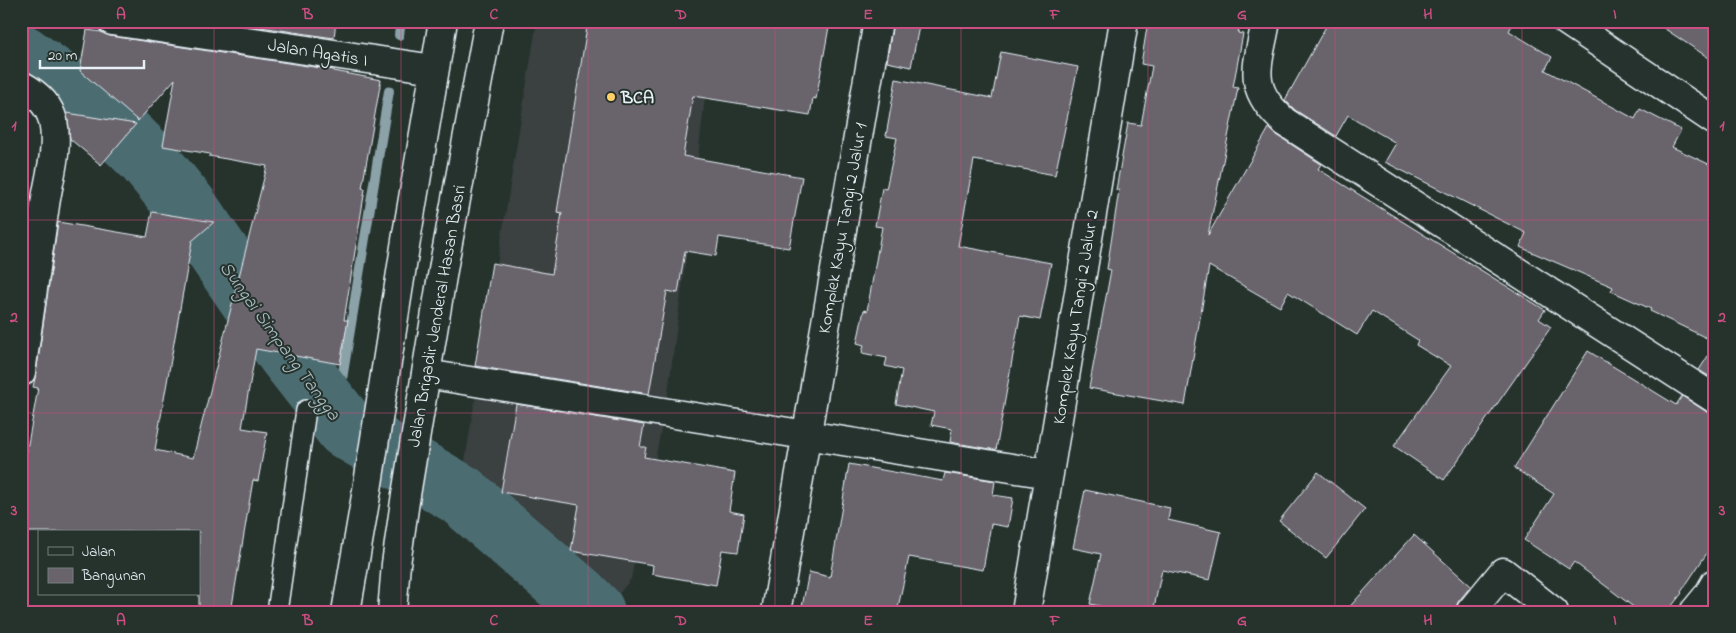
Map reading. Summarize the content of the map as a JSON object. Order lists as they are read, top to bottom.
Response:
{
  "streets": {
    "main road": [
      "Jalan Agatis I",
      "Komplek Kayu Tangi 2 Jalur 1",
      "Jalan Brigadir Jenderal Hasan Basri",
      "Komplek Kayu Tangi 2 Jalur 2"
    ]
  },
  "water": ["Sungai Simpang Tangga"],
  "places": ["BCA"],
  "legend": ["Jalan", "Bangunan"],
  "scale_bar": "20 m",
  "grid": {
    "columns": [
      "A",
      "B",
      "C",
      "D",
      "E",
      "F",
      "G",
      "H",
      "I"
    ],
    "rows": ["1", "2", "3"]
  }
}
